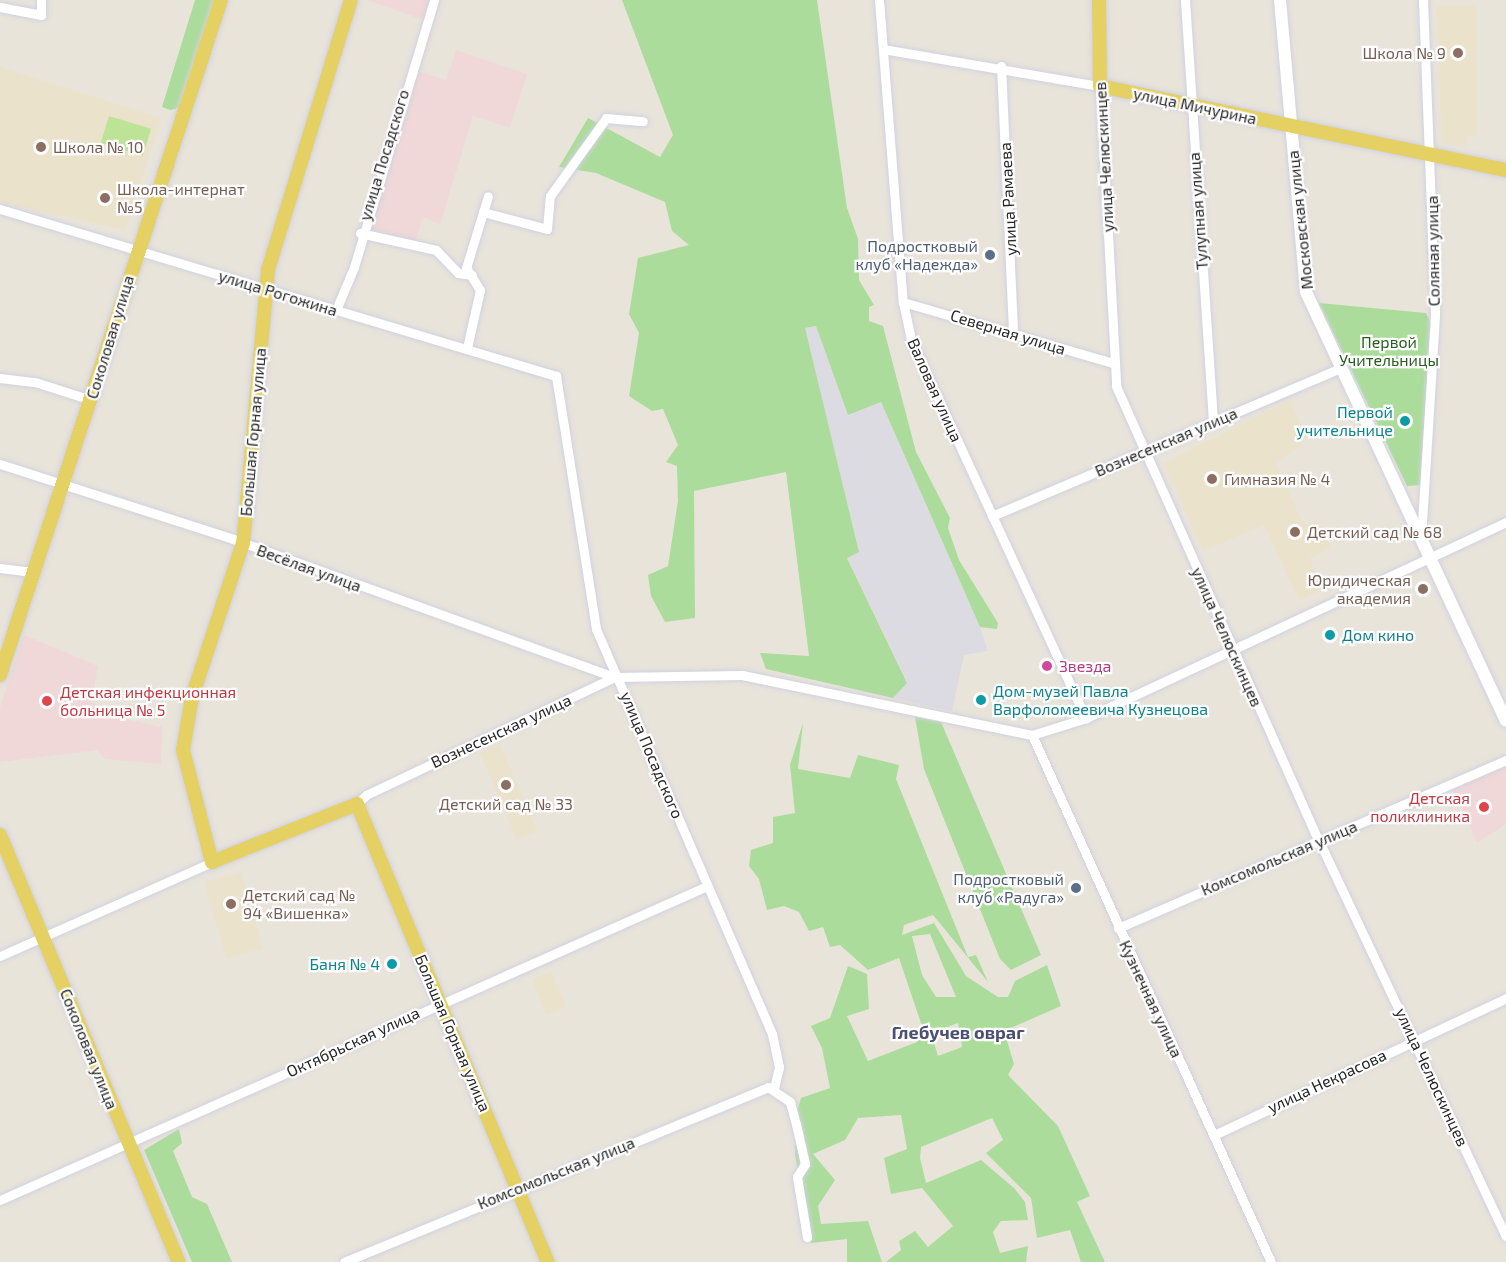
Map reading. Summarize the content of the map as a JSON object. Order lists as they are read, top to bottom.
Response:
{
  "streets": {
    "main road": [
      "улица Мичурина",
      "улица Челюскинцев",
      "Московская улица",
      "Соколовая улица",
      "Большая Горная улица",
      "Вознесенская улица"
    ],
    "street": [
      "улица Посадского",
      "улица Рамаева",
      "Тулупная улица",
      "Соляная улица",
      "улица Рогожина",
      "Северная улица",
      "Валовая улица",
      "Весёлая улица",
      "Комсомольская улица",
      "Кузнечная улица",
      "Октябрьская улица",
      "улица Некрасова"
    ]
  },
  "crossings": [
    ["улица Мичурина", "улица Челюскинцев"],
    ["улица Мичурина", "улица Рамаева"],
    ["улица Мичурина", "Тулупная улица"],
    ["улица Мичурина", "Московская улица"],
    ["улица Мичурина", "Соляная улица"],
    ["улица Мичурина", "Валовая улица"],
    ["улица Посадского", "улица Рогожина"],
    ["улица Посадского", "Вознесенская улица"],
    ["улица Посадского", "Весёлая улица"],
    ["улица Посадского", "Комсомольская улица"],
    ["улица Посадского", "Октябрьская улица"],
    ["улица Челюскинцев", "Северная улица"],
    ["улица Челюскинцев", "Вознесенская улица"],
    ["улица Челюскинцев", "Комсомольская улица"],
    ["улица Челюскинцев", "улица Некрасова"],
    ["улица Рамаева", "Северная улица"],
    ["Тулупная улица", "Вознесенская улица"],
    ["Московская улица", "Соляная улица"],
    ["Московская улица", "Вознесенская улица"],
    ["улица Рогожина", "Соколовая улица"],
    ["улица Рогожина", "Большая Горная улица"],
    ["Северная улица", "Валовая улица"],
    ["Соколовая улица", "Вознесенская улица"],
    ["Соколовая улица", "Весёлая улица"],
    ["Соколовая улица", "Октябрьская улица"],
    ["Валовая улица", "Вознесенская улица"],
    ["Большая Горная улица", "Вознесенская улица"],
    ["Большая Горная улица", "Весёлая улица"],
    ["Большая Горная улица", "Комсомольская улица"],
    ["Большая Горная улица", "Октябрьская улица"],
    ["Вознесенская улица", "Весёлая улица"],
    ["Вознесенская улица", "Кузнечная улица"],
    ["Комсомольская улица", "Кузнечная улица"],
    ["Кузнечная улица", "улица Некрасова"]
  ],
  "districts": ["Глебучев овраг"],
  "parks": ["Первой Учительницы"],
  "places": [
    "Школа № 9",
    "Школа № 10",
    "Школа-интернат №5",
    "Подростковый клуб «Надежда»",
    "Первой учительнице",
    "Гимназия № 4",
    "Детский сад № 68",
    "Юридическая академия",
    "Дом кино",
    "Звезда",
    "Дом-музей Павла Варфоломеевича Кузнецова",
    "Детская инфекционная больница № 5",
    "Детский сад № 33",
    "Детская поликлиника",
    "Подростковый клуб «Радуга»",
    "Детский сад № 94 «Вишенка»",
    "Баня № 4"
  ]
}
